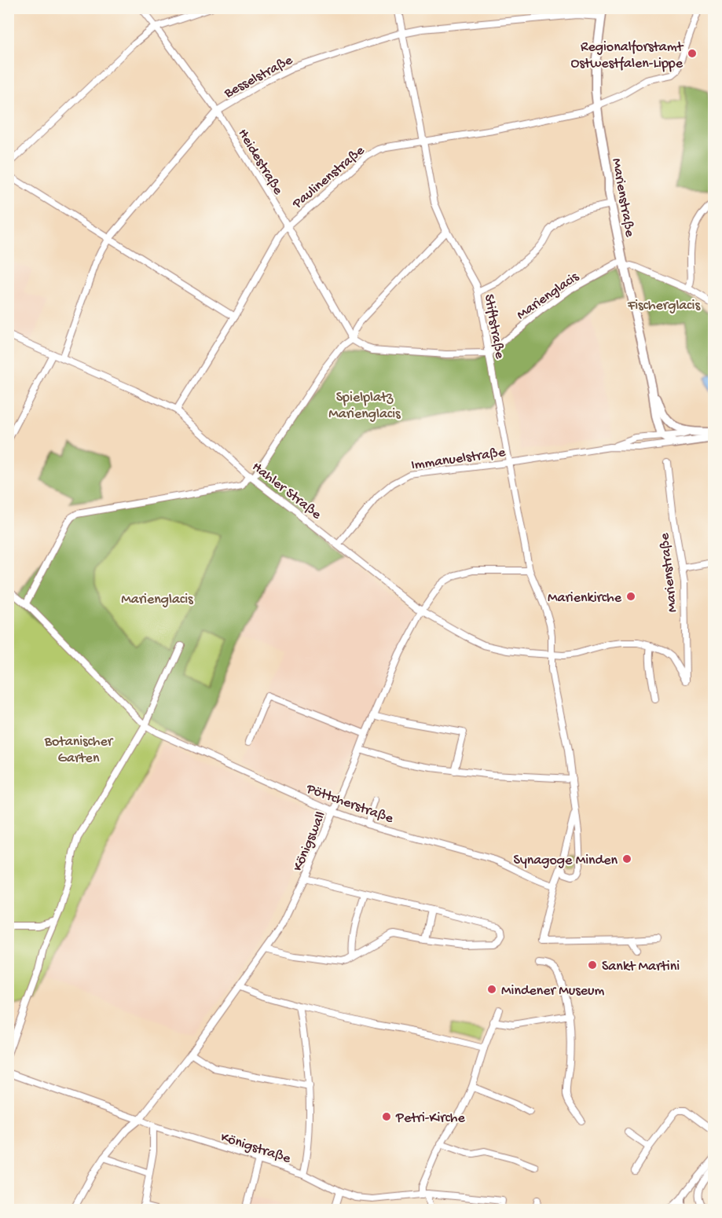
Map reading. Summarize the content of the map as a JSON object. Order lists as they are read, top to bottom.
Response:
{
  "streets": {
    "street": [
      "Besselstraße",
      "Heidestraße",
      "Paulinenstraße",
      "Marienstraße",
      "Marienglacis",
      "Stiftstraße",
      "Immanuelstraße",
      "Hahler Straße",
      "Pöttcherstraße",
      "Königswall",
      "Königstraße"
    ]
  },
  "crossings": [
    ["Besselstraße", "Heidestraße"],
    ["Besselstraße", "Marienstraße"],
    ["Besselstraße", "Stiftstraße"],
    ["Besselstraße", "Hahler Straße"],
    ["Heidestraße", "Paulinenstraße"],
    ["Paulinenstraße", "Marienstraße"],
    ["Paulinenstraße", "Stiftstraße"],
    ["Paulinenstraße", "Hahler Straße"],
    ["Marienstraße", "Marienglacis"],
    ["Marienstraße", "Immanuelstraße"],
    ["Marienstraße", "Hahler Straße"],
    ["Marienglacis", "Stiftstraße"],
    ["Stiftstraße", "Immanuelstraße"],
    ["Stiftstraße", "Hahler Straße"],
    ["Stiftstraße", "Königswall"],
    ["Immanuelstraße", "Hahler Straße"],
    ["Hahler Straße", "Königswall"],
    ["Pöttcherstraße", "Königswall"],
    ["Königswall", "Königstraße"]
  ],
  "parks": [
    "Fischerglacis",
    "Spielplatz Marienglacis",
    "Marienglacis",
    "Botanischer Garten"
  ],
  "places": [
    "Regionalforstamt Ostwestfalen-Lippe",
    "Marienkirche",
    "Synagoge Minden",
    "Sankt Martini",
    "Mindener Museum",
    "Petri-Kirche"
  ]
}
